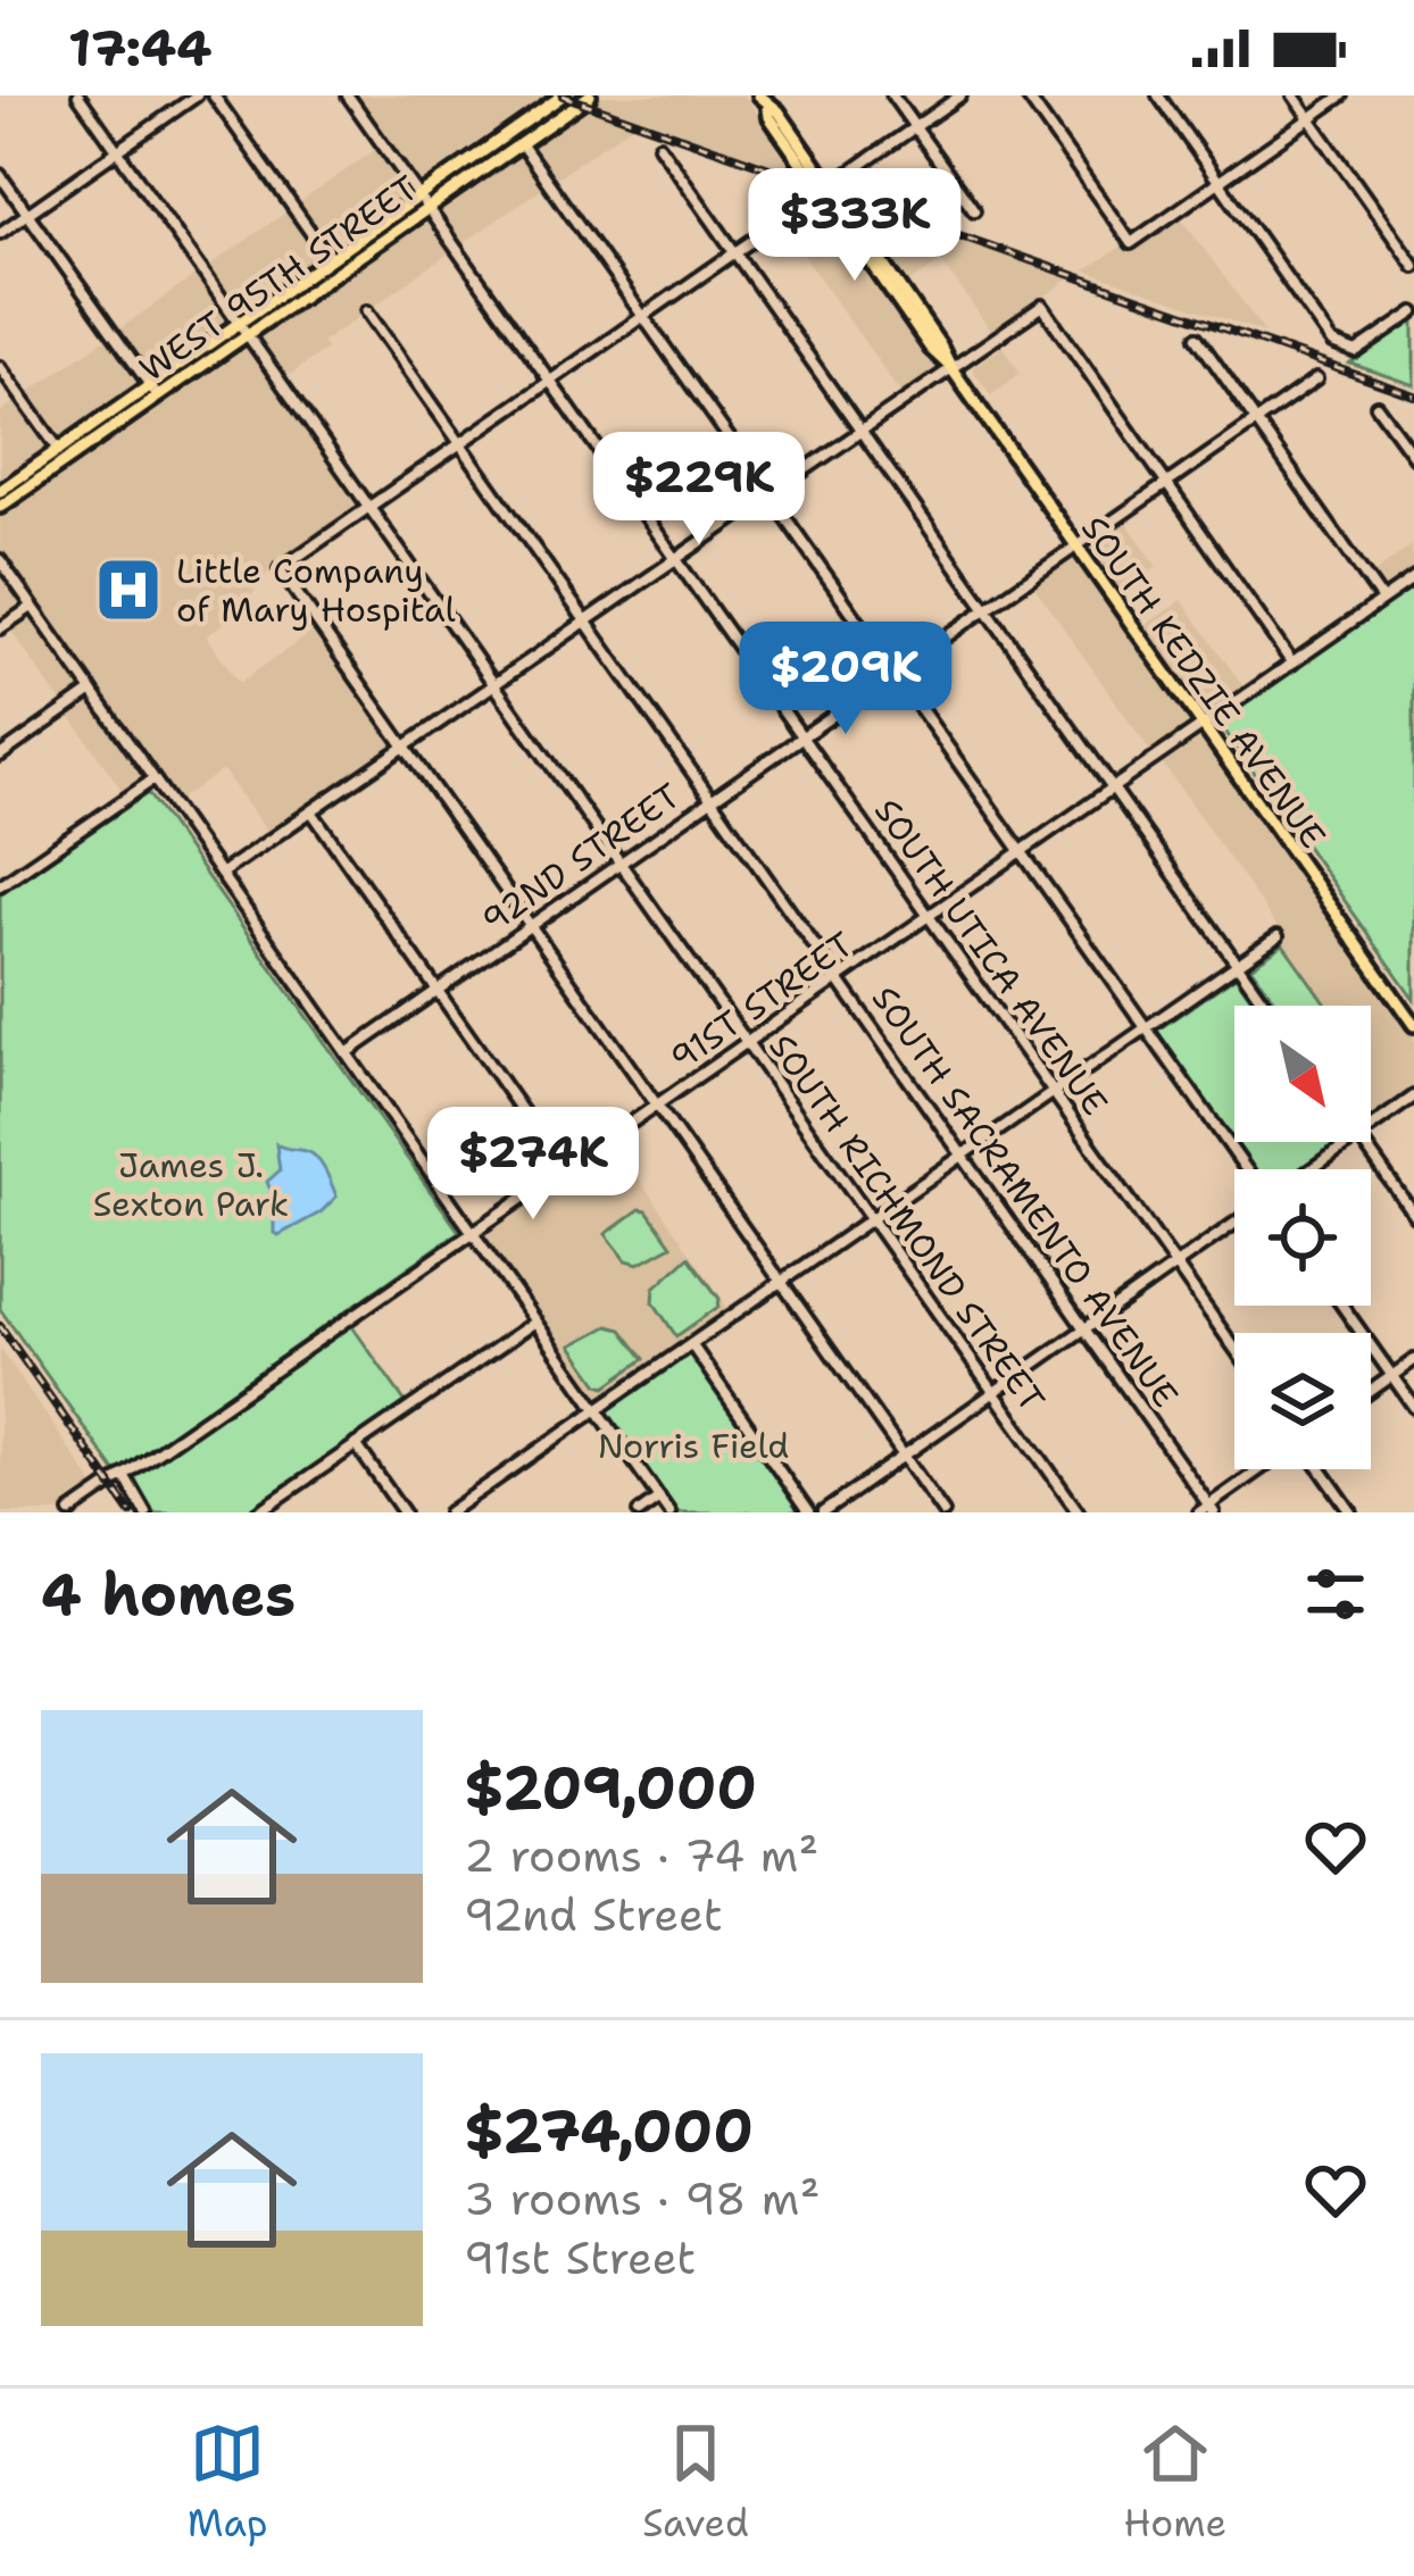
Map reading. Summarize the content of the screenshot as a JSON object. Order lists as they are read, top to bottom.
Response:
{
  "streets": {
    "main road": ["WEST 95TH STREET", "SOUTH KEDZIE AVENUE"],
    "street": [
      "92ND STREET",
      "SOUTH UTICA AVENUE",
      "91ST STREET",
      "SOUTH SACRAMENTO AVENUE",
      "SOUTH RICHMOND STREET"
    ]
  },
  "crossings": [
    ["WEST 95TH STREET", "SOUTH UTICA AVENUE"],
    ["WEST 95TH STREET", "SOUTH RICHMOND STREET"],
    ["SOUTH KEDZIE AVENUE", "92ND STREET"],
    ["SOUTH KEDZIE AVENUE", "91ST STREET"],
    ["92ND STREET", "SOUTH UTICA AVENUE"],
    ["92ND STREET", "SOUTH SACRAMENTO AVENUE"],
    ["92ND STREET", "SOUTH RICHMOND STREET"],
    ["SOUTH UTICA AVENUE", "91ST STREET"],
    ["91ST STREET", "SOUTH SACRAMENTO AVENUE"],
    ["91ST STREET", "SOUTH RICHMOND STREET"]
  ],
  "parks": ["James J. Sexton Park", "Norris Field"],
  "places": {
    "hospital": ["Little Company of Mary Hospital"]
  },
  "north": "bottom right",
  "page": {
    "status": "17:44",
    "price": [
      "$333K",
      "$229K",
      "$209K",
      "$274K"
    ],
    "heading": "4 homes",
    "list": [
      {
        "name": "$209,000",
        "note": "2 rooms · 74 m² · 92nd Street"
      },
      {
        "name": "$274,000",
        "note": "3 rooms · 98 m² · 91st Street"
      }
    ],
    "tabs": ["Map", "Saved", "Home"]
  }
}
